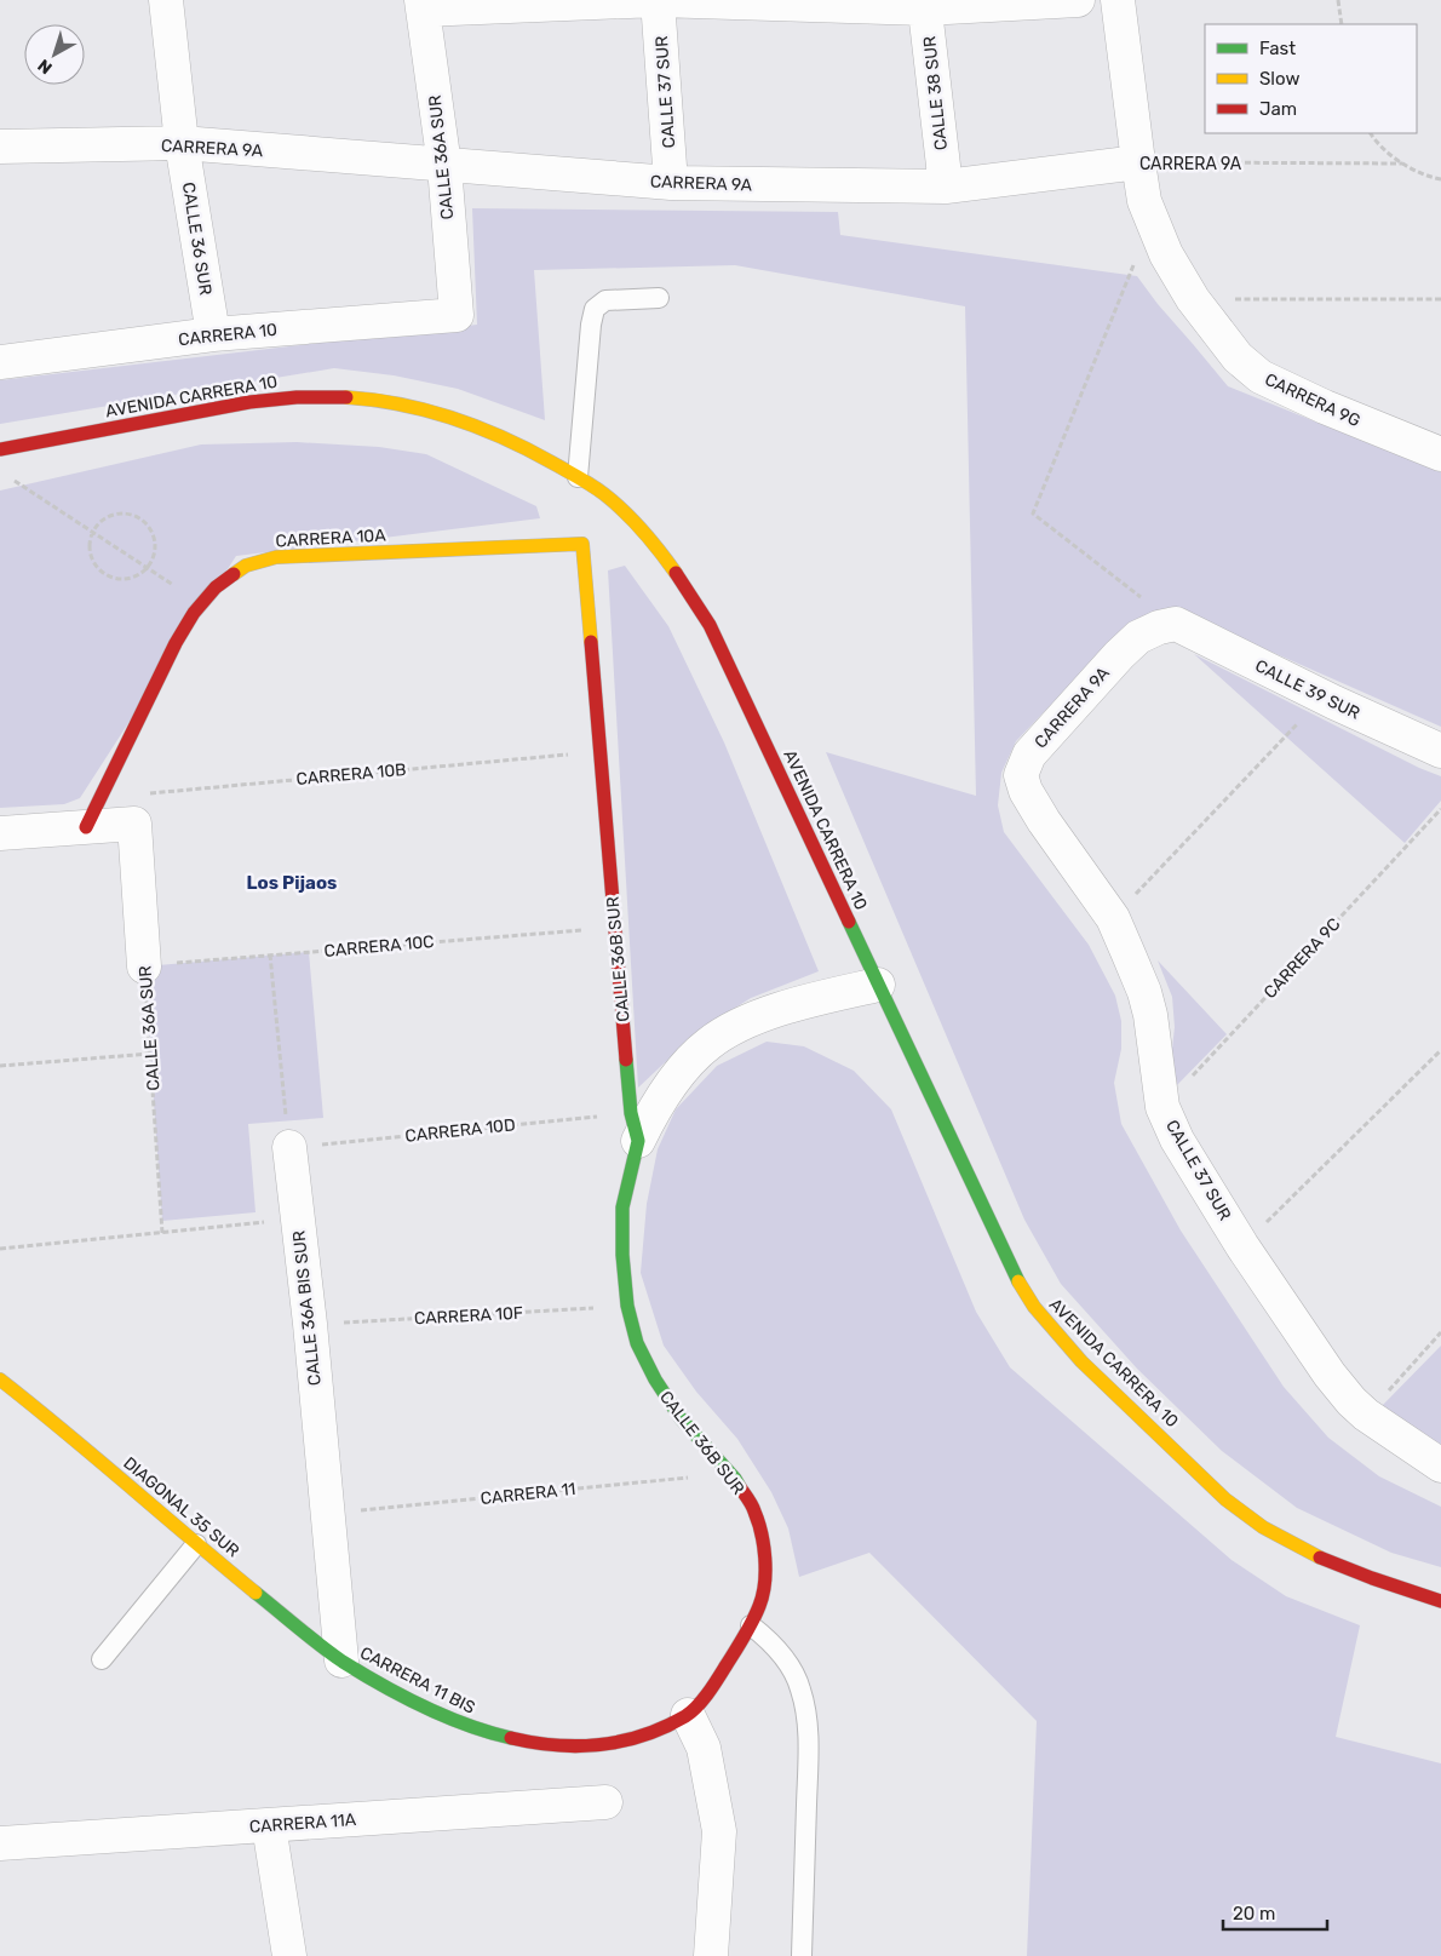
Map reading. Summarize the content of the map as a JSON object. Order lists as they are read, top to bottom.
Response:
{
  "streets": {
    "street": [
      "CALLE 37 SUR",
      "CALLE 38 SUR",
      "CARRERA 9A",
      "CALLE 36A SUR",
      "CALLE 36 SUR",
      "CARRERA 10",
      "AVENIDA CARRERA 10",
      "CARRERA 9G",
      "CARRERA 10A",
      "CALLE 39 SUR",
      "CALLE 36B SUR",
      "CALLE 36A BIS SUR",
      "DIAGONAL 35 SUR",
      "CARRERA 11 BIS",
      "CARRERA 11A"
    ],
    "path": [
      "CARRERA 10B",
      "CARRERA 10C",
      "CARRERA 9C",
      "CARRERA 10D",
      "CARRERA 10F",
      "CARRERA 11"
    ]
  },
  "crossings": [
    ["CALLE 37 SUR", "CARRERA 9A"],
    ["CALLE 37 SUR", "CARRERA 9C"],
    ["CALLE 38 SUR", "CARRERA 9A"],
    ["CARRERA 9A", "CALLE 36A SUR"],
    ["CARRERA 9A", "CALLE 36 SUR"],
    ["CARRERA 9A", "CARRERA 9G"],
    ["CARRERA 9A", "CALLE 39 SUR"],
    ["CALLE 36A SUR", "CARRERA 10"],
    ["CALLE 36A SUR", "CARRERA 10A"],
    ["CALLE 36A SUR", "CARRERA 10C"],
    ["CALLE 36 SUR", "CARRERA 10"],
    ["CARRERA 10A", "CARRERA 10B"],
    ["CARRERA 10A", "CALLE 36B SUR"],
    ["CARRERA 10B", "CALLE 36B SUR"],
    ["CARRERA 10C", "CALLE 36B SUR"],
    ["CALLE 36B SUR", "CARRERA 10D"],
    ["CALLE 36B SUR", "CARRERA 10F"],
    ["CALLE 36B SUR", "CARRERA 11"],
    ["CALLE 36B SUR", "CARRERA 11 BIS"],
    ["CARRERA 10D", "CALLE 36A BIS SUR"],
    ["CALLE 36A BIS SUR", "CARRERA 10F"],
    ["CALLE 36A BIS SUR", "CARRERA 11"],
    ["CALLE 36A BIS SUR", "DIAGONAL 35 SUR"],
    ["CALLE 36A BIS SUR", "CARRERA 11 BIS"],
    ["DIAGONAL 35 SUR", "CARRERA 11 BIS"]
  ],
  "districts": ["Los Pijaos"],
  "legend": ["Fast", "Slow", "Jam"],
  "scale_bar": "20 m",
  "north": "bottom left"
}
